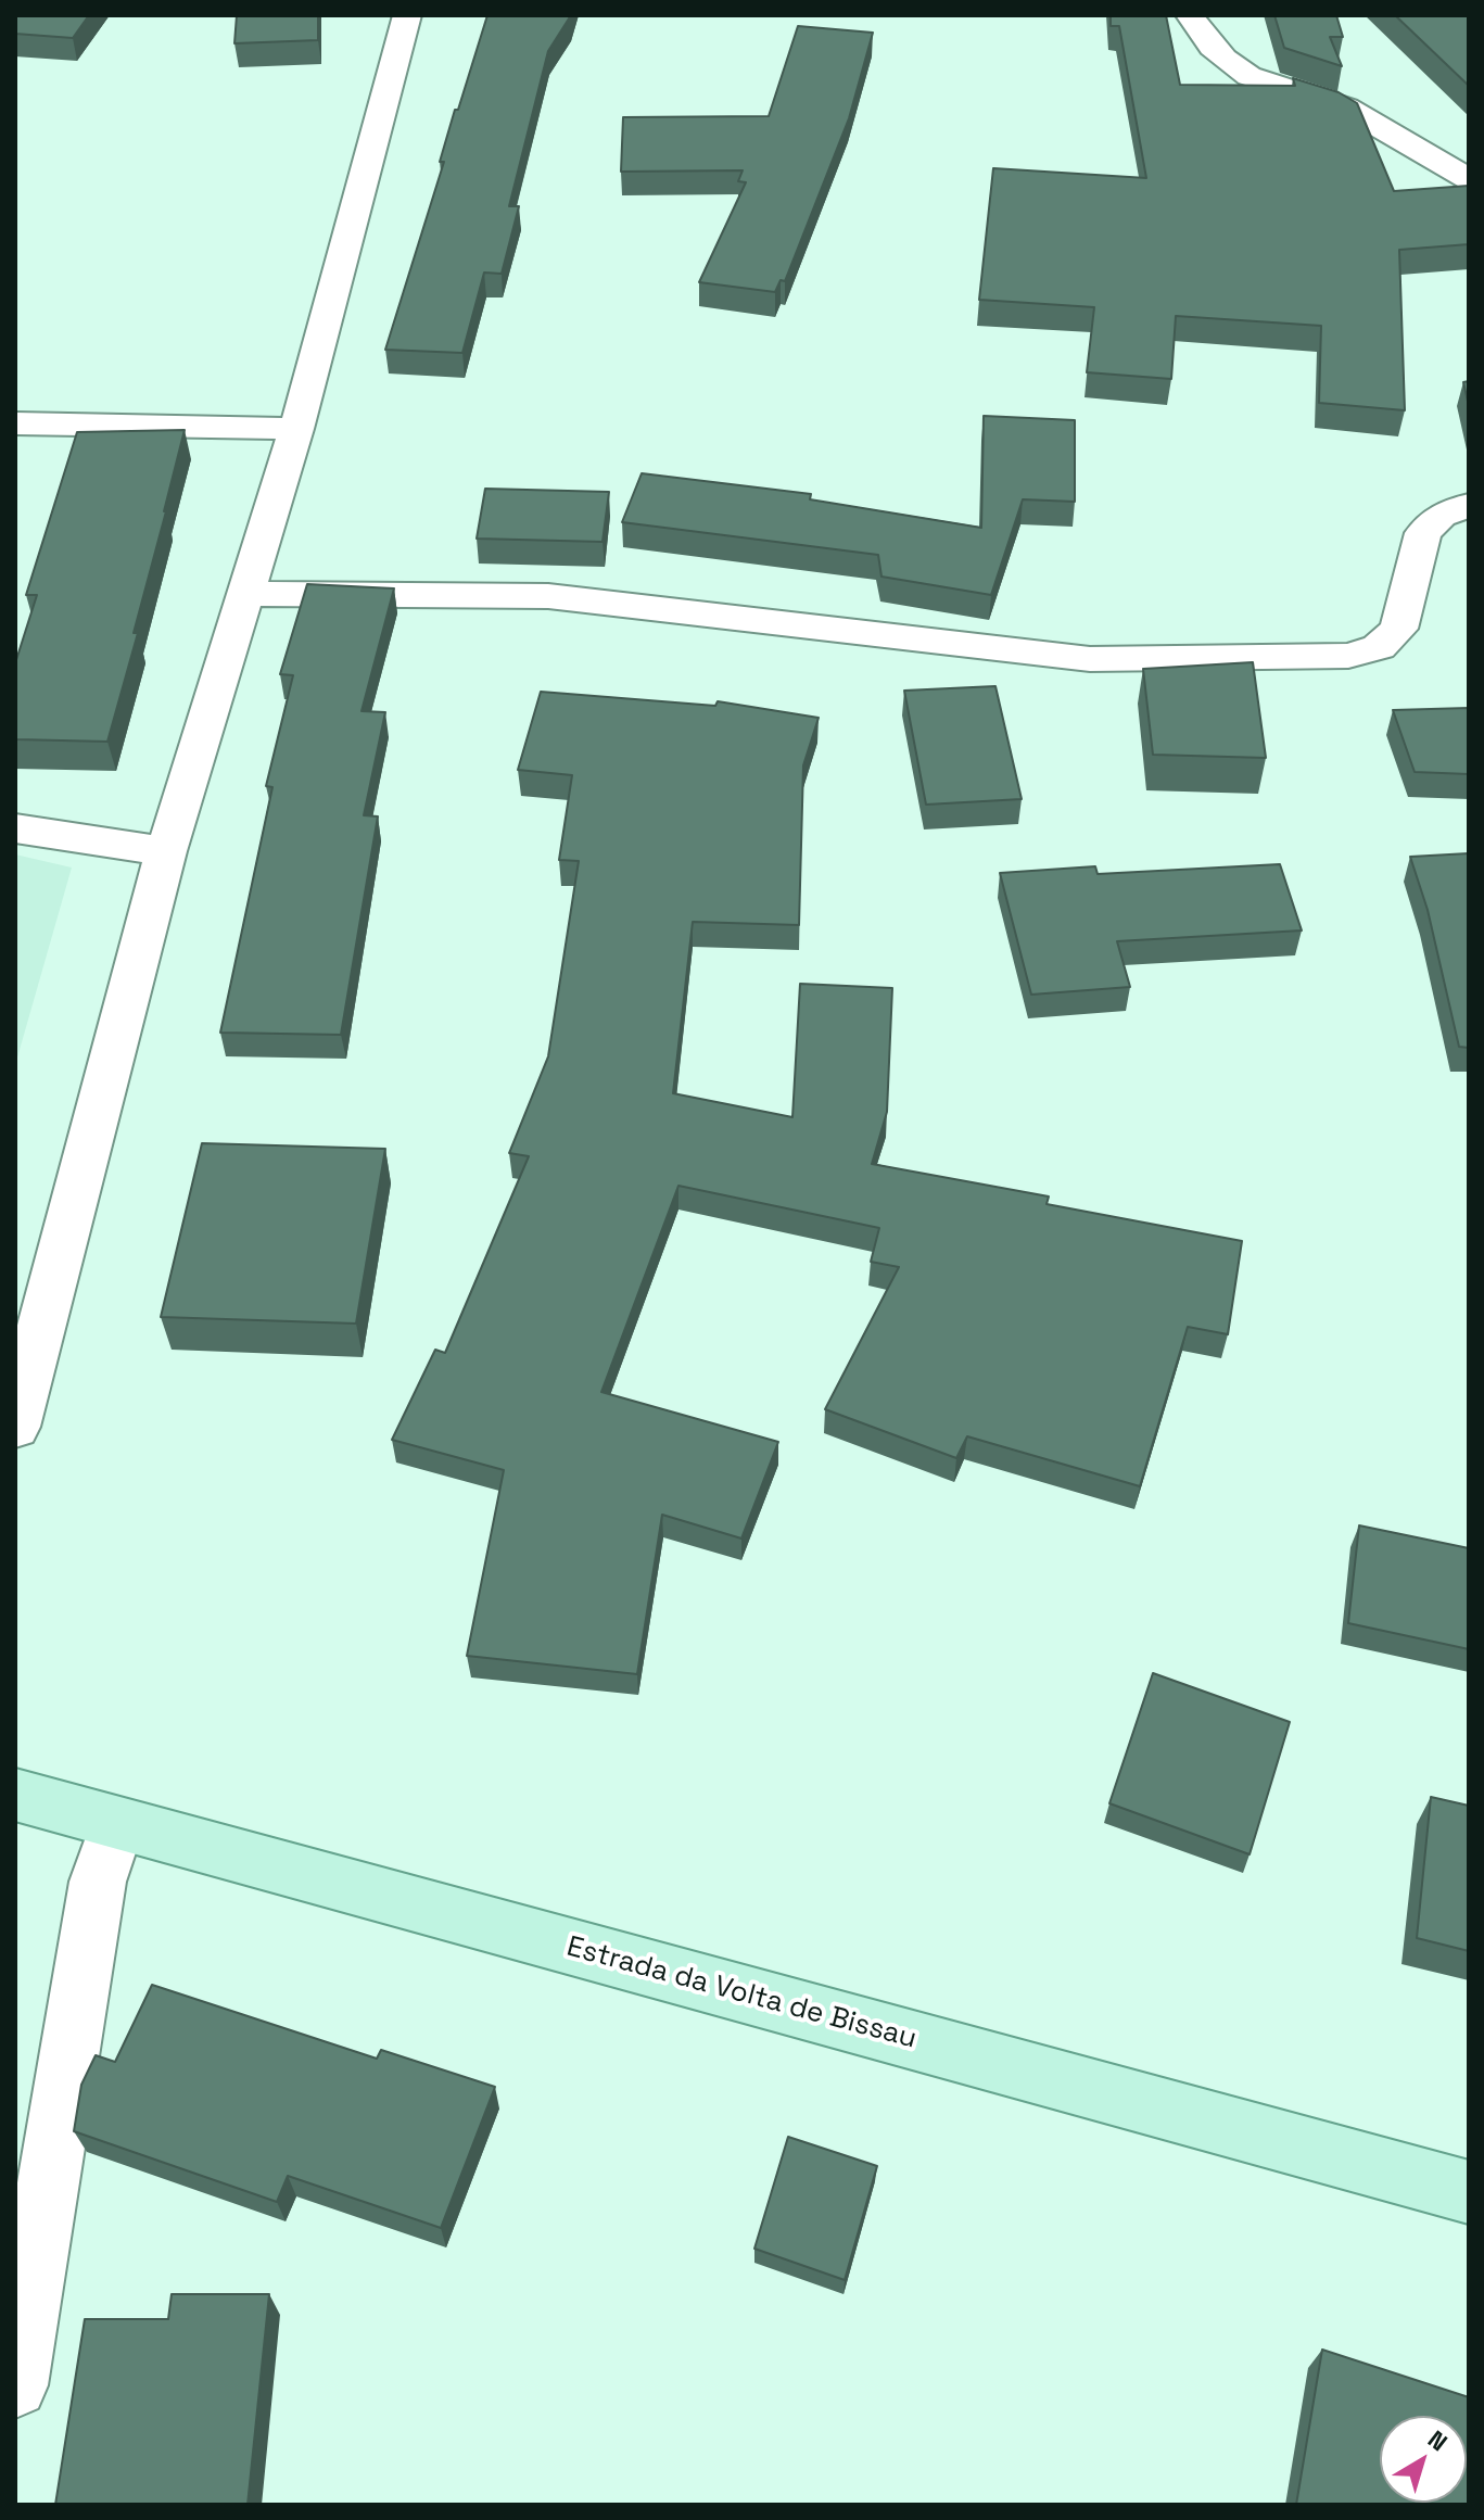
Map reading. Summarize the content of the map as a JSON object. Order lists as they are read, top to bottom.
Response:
{
  "streets": {
    "main road": ["Estrada da Volta de Bissau"]
  },
  "north": "top right"
}
